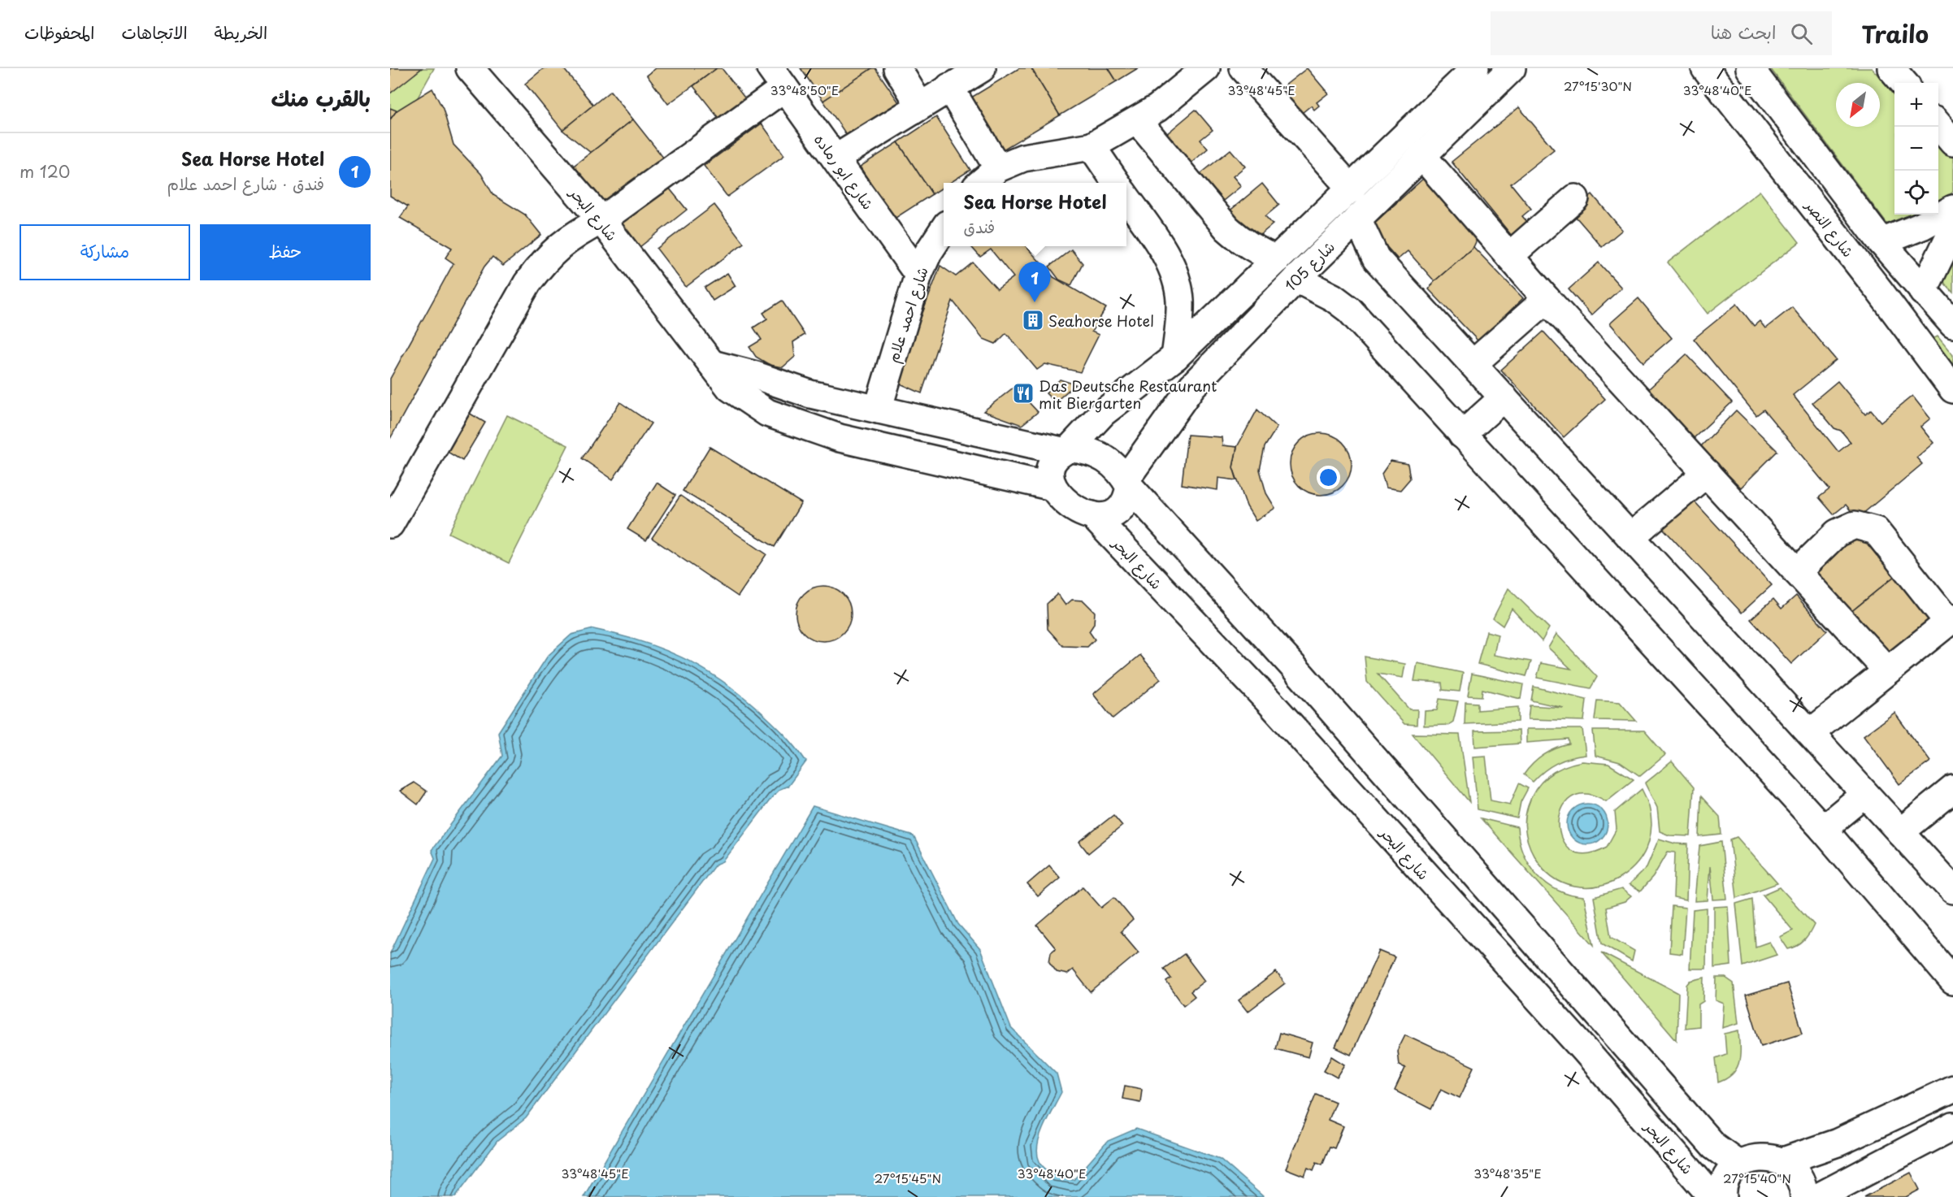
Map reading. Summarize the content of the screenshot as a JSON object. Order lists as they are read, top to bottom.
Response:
{
  "streets": {
    "street": [
      "شارع ابو رماده",
      "شارع البحر",
      "شارع النصر",
      "شارع 105",
      "شارع احمد علام"
    ]
  },
  "crossings": [
    ["شارع ابو رماده", "شارع احمد علام"],
    ["شارع البحر", "شارع 105"]
  ],
  "places": {
    "building": ["Seahorse Hotel"],
    "restaurant": ["Das Deutsche Restaurant mit Biergarten"]
  },
  "north": "bottom left",
  "page": {
    "header": "Trailo",
    "search": "ابحث هنا",
    "nav": ["الخريطة", "الاتجاهات", "المحفوظات"],
    "heading": "بالقرب منك",
    "map_buttons": ["+", "−"],
    "list": [
      {
        "mark": "1",
        "name": "Sea Horse Hotel",
        "note": "فندق · شارع احمد علام",
        "value": "120 m"
      }
    ],
    "popup": ["Sea Horse Hotel", "فندق"],
    "buttons": ["حفظ", "مشاركة"],
    "pins": "1"
  },
  "coordinates": [
    "27°15'30\"N",
    "33°48'45\"E",
    "33°48'50\"E",
    "33°48'40\"E",
    "33°48'35\"E",
    "27°15'45\"N",
    "27°15'40\"N"
  ]
}
